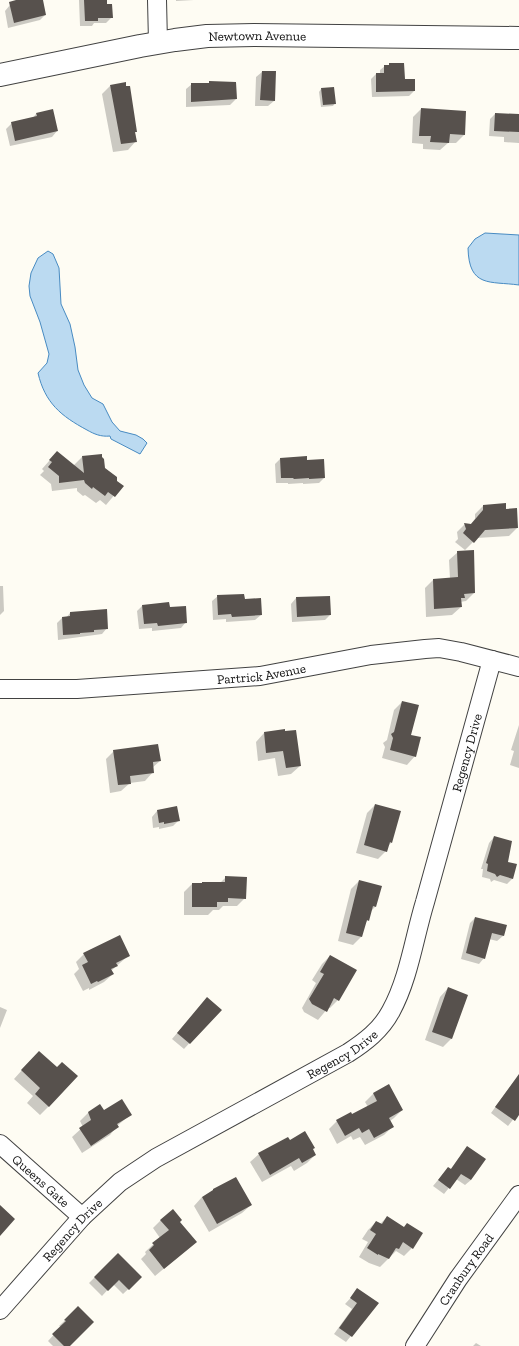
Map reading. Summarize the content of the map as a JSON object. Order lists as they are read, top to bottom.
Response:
{
  "streets": {
    "street": [
      "Newtown Avenue",
      "Partrick Avenue",
      "Regency Drive",
      "Queens Gate",
      "Cranbury Road"
    ]
  },
  "crossings": [
    ["Partrick Avenue", "Regency Drive"],
    ["Regency Drive", "Queens Gate"]
  ]
}
